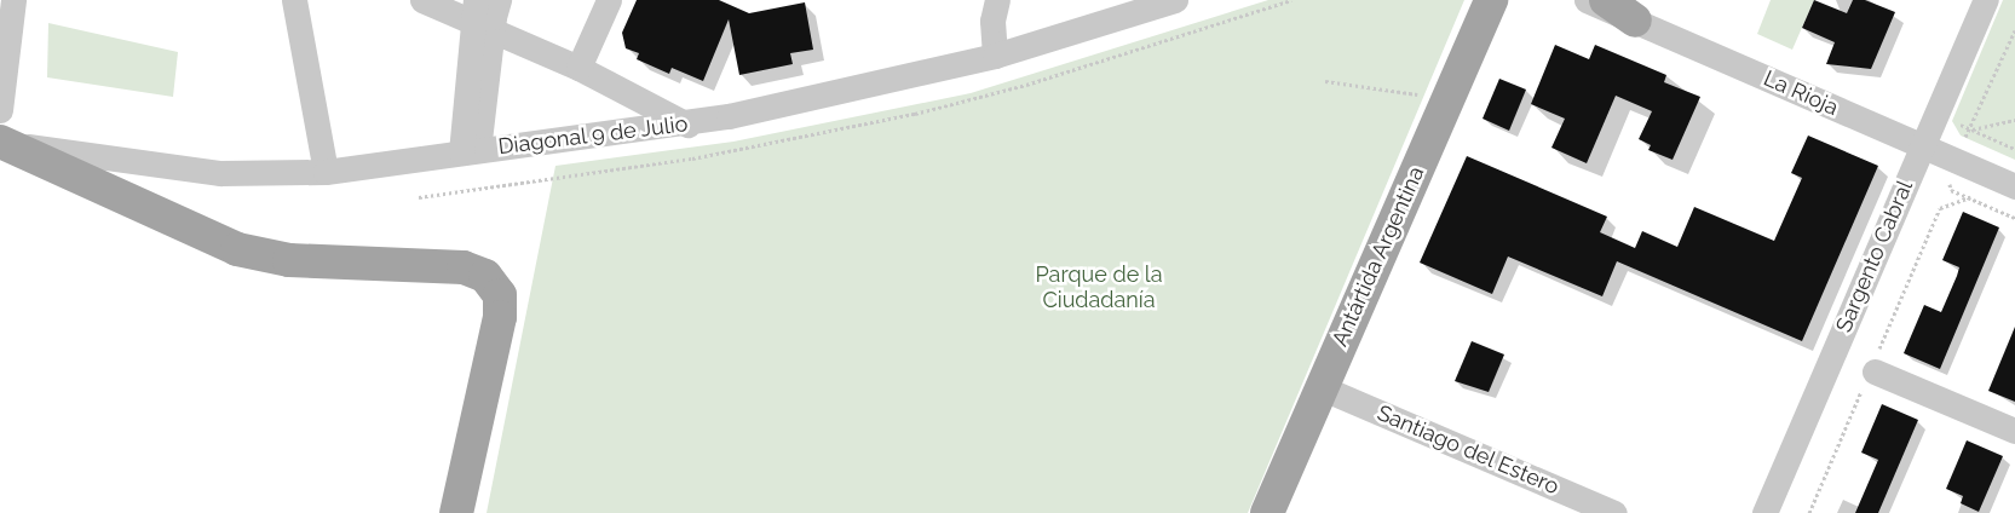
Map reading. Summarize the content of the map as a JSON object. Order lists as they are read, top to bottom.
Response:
{
  "streets": {
    "main road": ["Antártida Argentina"],
    "street": [
      "La Rioja",
      "Diagonal 9 de Julio",
      "Sargento Cabral",
      "Santiago del Estero"
    ]
  },
  "crossings": [
    ["La Rioja", "Sargento Cabral"],
    ["Antártida Argentina", "Santiago del Estero"]
  ],
  "parks": ["Parque de la Ciudadanía"]
}
